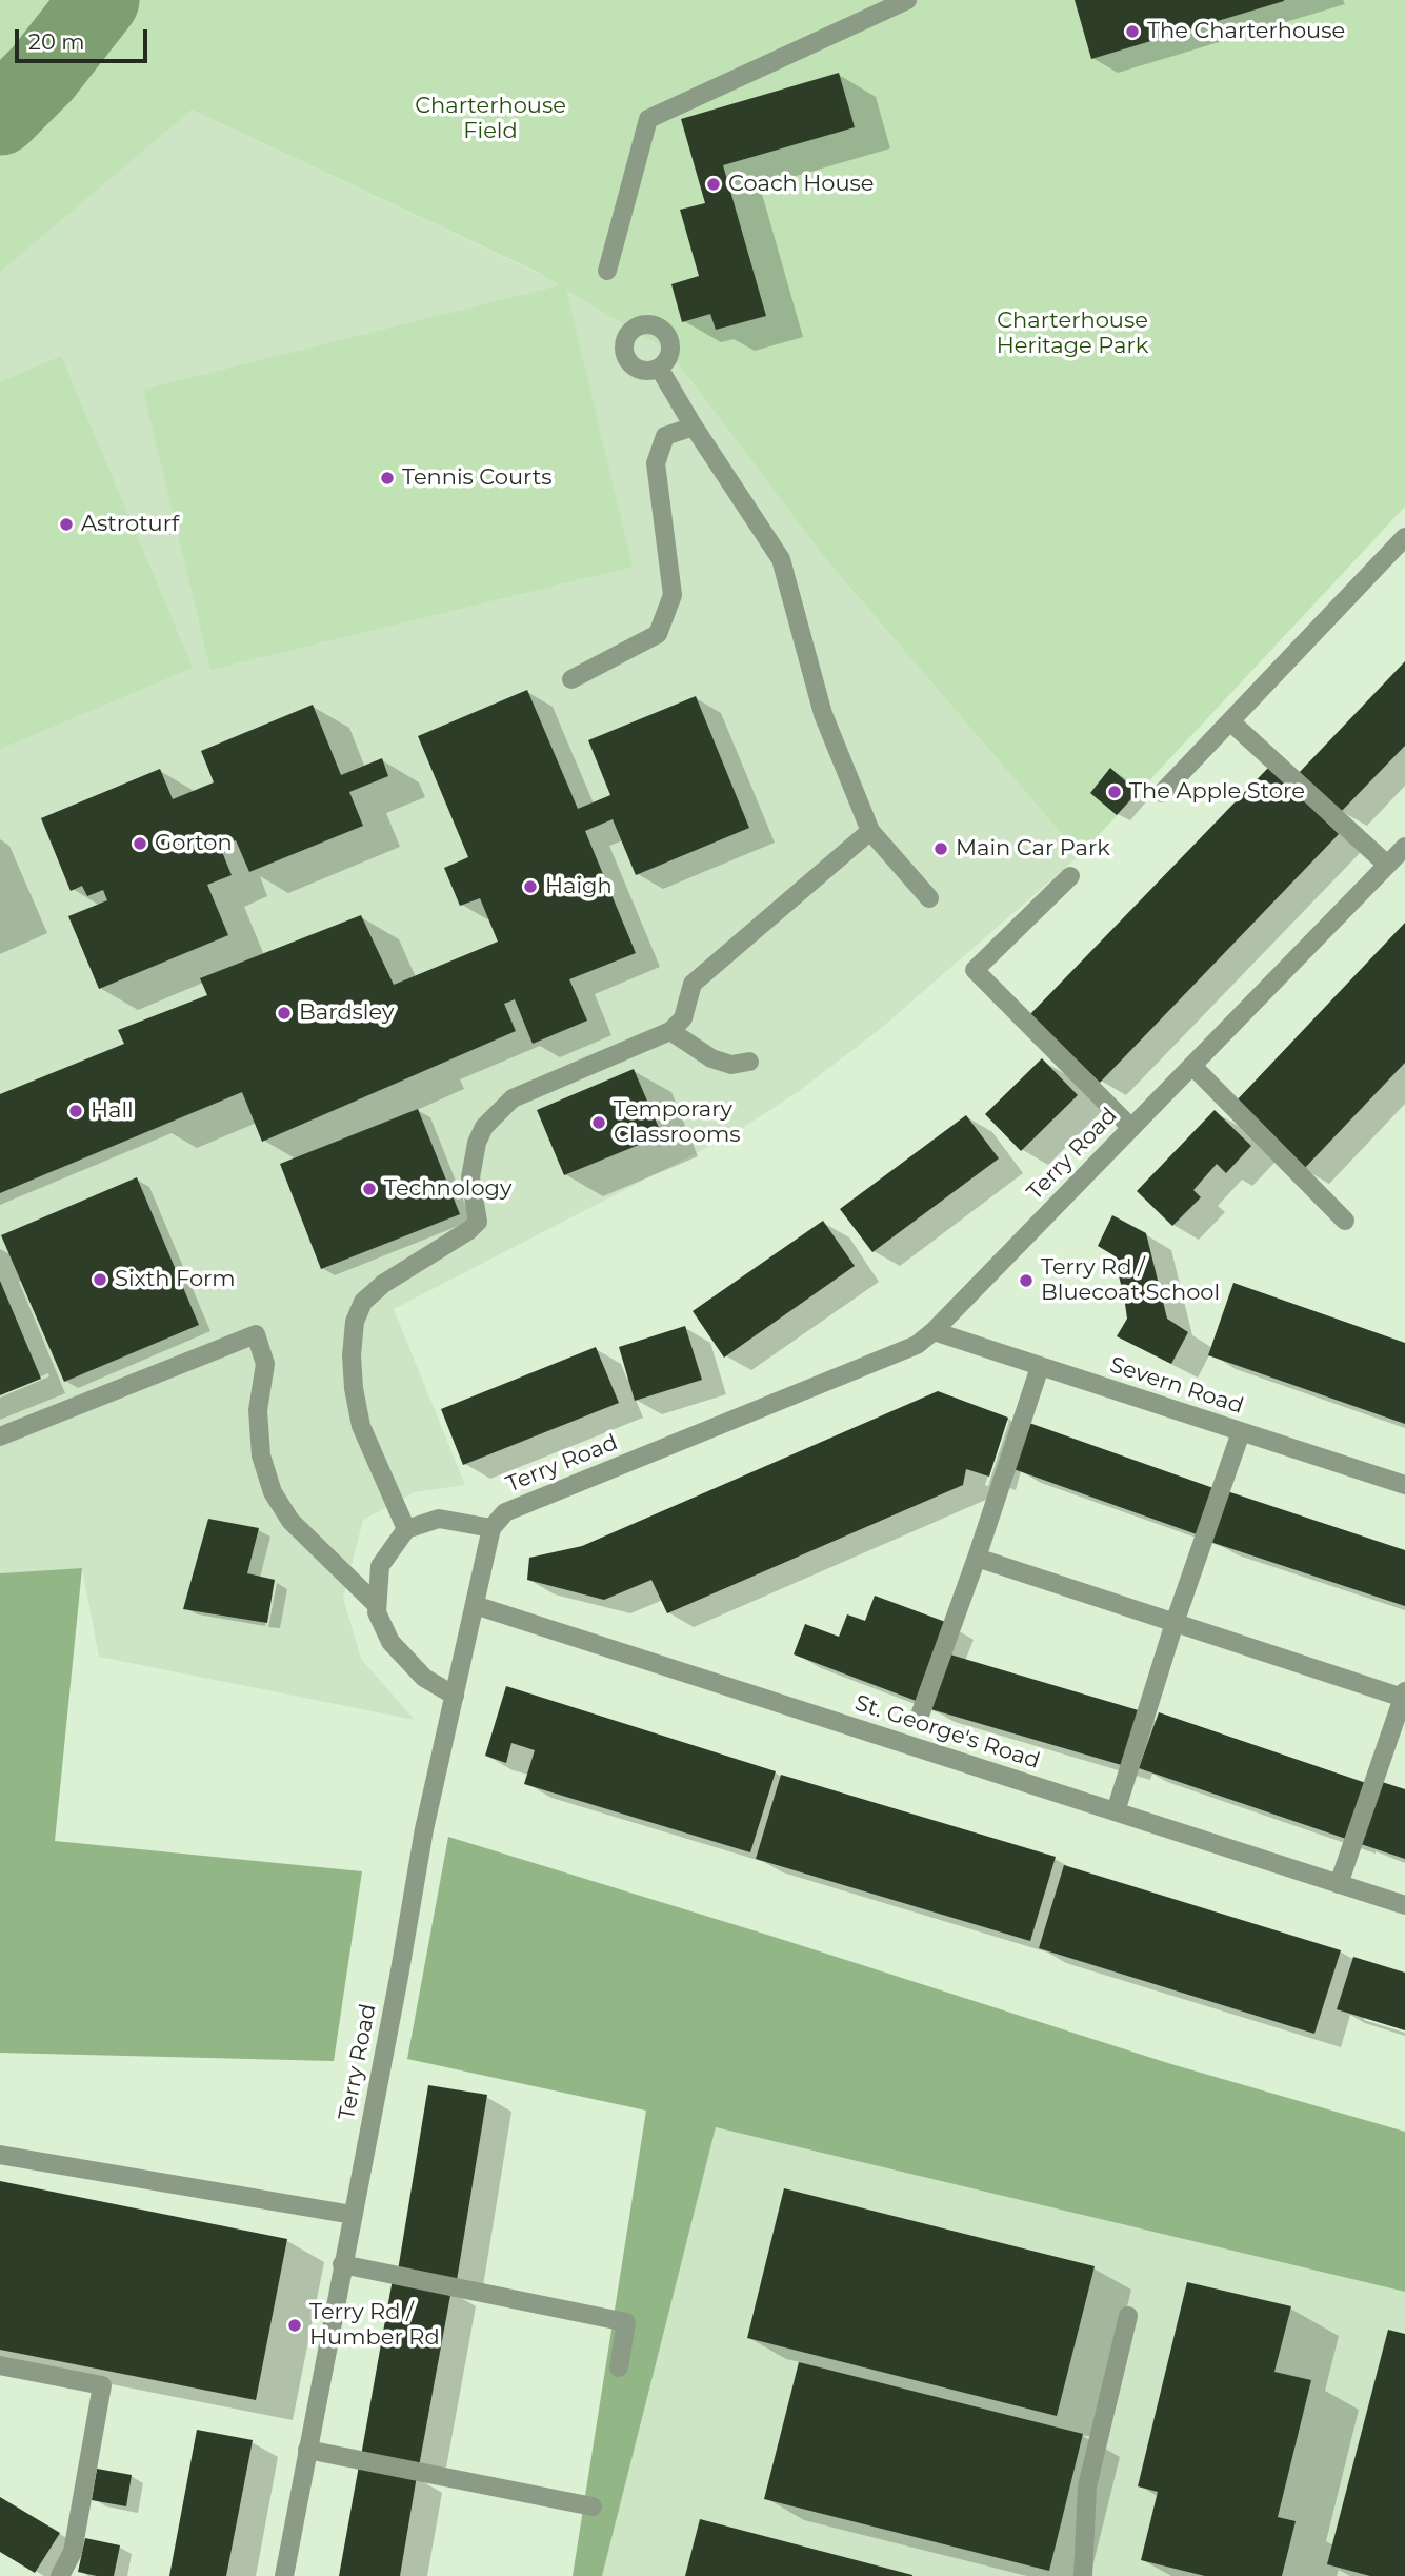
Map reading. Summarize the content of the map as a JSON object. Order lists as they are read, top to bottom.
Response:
{
  "streets": {
    "street": ["Terry Road", "Severn Road", "St. George's Road"]
  },
  "crossings": [
    ["Terry Road", "Severn Road"],
    ["Terry Road", "St. George's Road"]
  ],
  "parks": ["Charterhouse Field", "Charterhouse Heritage Park"],
  "places": [
    "The Charterhouse",
    "Coach House",
    "Tennis Courts",
    "Astroturf",
    "The Apple Store",
    "Gorton",
    "Main Car Park",
    "Haigh",
    "Bardsley",
    "Hall",
    "Temporary Classrooms",
    "Technology",
    "Sixth Form",
    "Terry Rd / Bluecoat School",
    "Terry Rd / Humber Rd"
  ],
  "scale_bar": "20 m"
}
